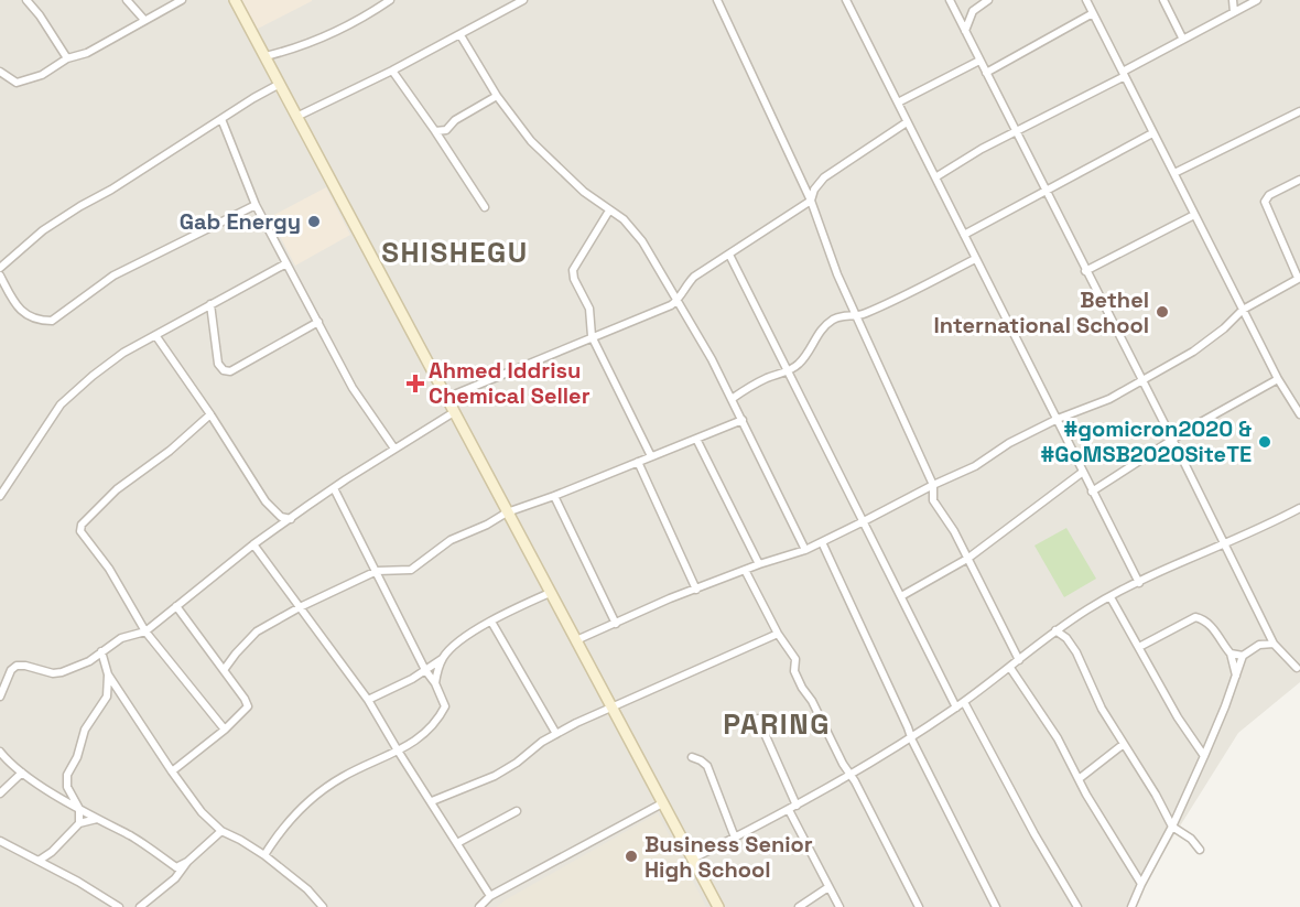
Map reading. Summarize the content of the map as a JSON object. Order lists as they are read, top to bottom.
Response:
{
  "districts": ["SHISHEGU", "PARING"],
  "places": {
    "other": [
      "Gab Energy",
      "Bethel International School",
      "#gomicron2020 & #GoMSB2020SiteTE",
      "Business Senior High School"
    ],
    "health": ["Ahmed Iddrisu Chemical Seller"]
  }
}
